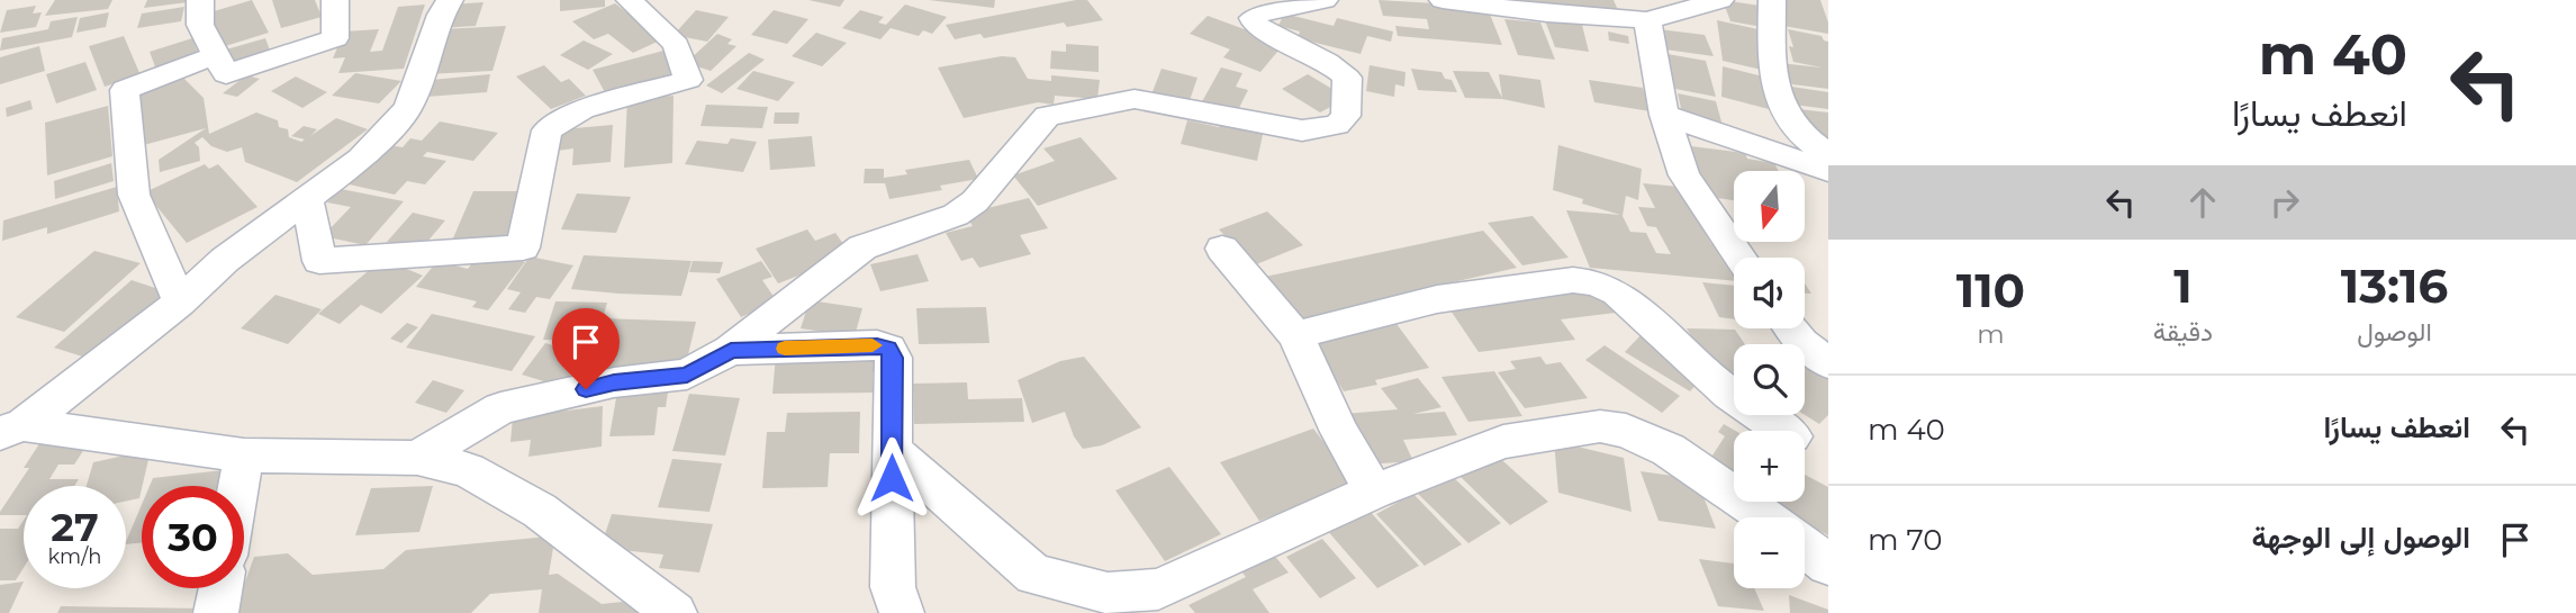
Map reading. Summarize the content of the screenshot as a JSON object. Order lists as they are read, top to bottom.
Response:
{
  "north": "bottom",
  "page": {
    "turn": ["40 m", "انعطف يسارًا"],
    "map_buttons": ["+", "−"],
    "eta": [
      "13:16",
      "الوصول",
      "1",
      "دقيقة",
      "110",
      "m"
    ],
    "list": [
      {
        "name": "انعطف يسارًا",
        "value": "40 m"
      },
      {
        "name": "الوصول إلى الوجهة",
        "value": "70 m"
      }
    ],
    "speed": "27 km/h",
    "limit": "30"
  }
}
